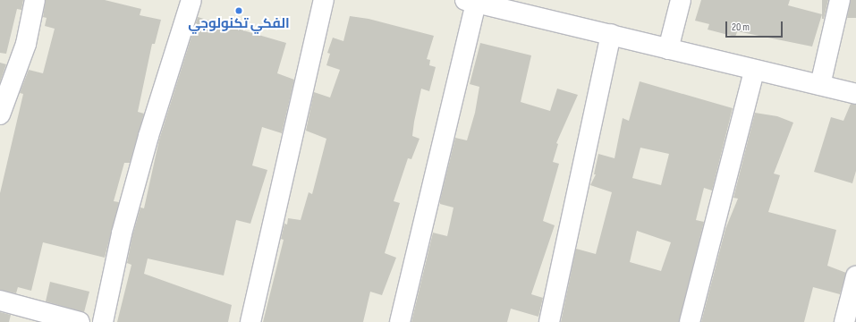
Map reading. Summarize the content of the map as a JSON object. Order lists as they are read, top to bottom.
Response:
{
  "places": ["الفكي تكنولوجي"],
  "scale_bar": "20 m"
}
